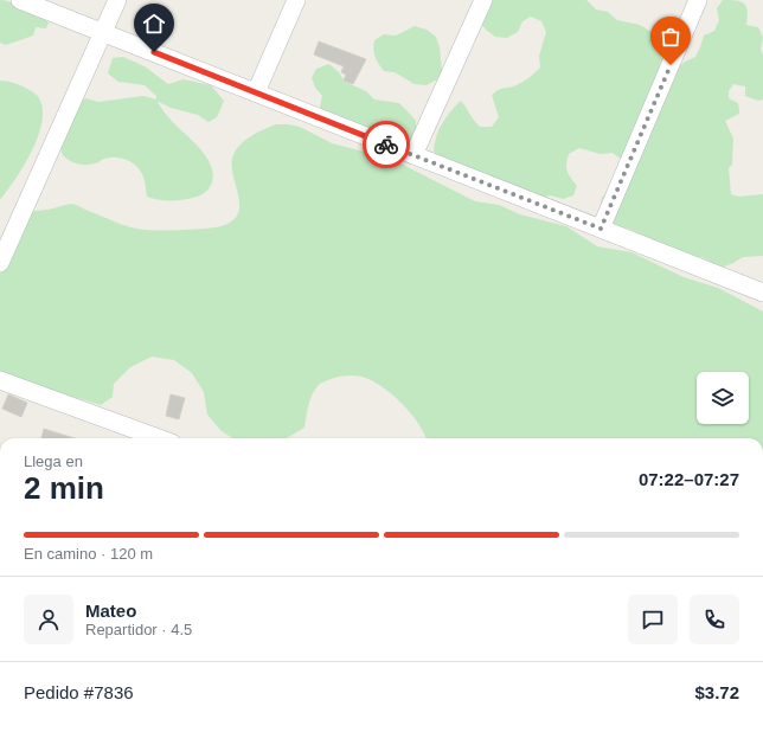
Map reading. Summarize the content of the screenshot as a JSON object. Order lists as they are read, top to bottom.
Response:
{
  "page": {
    "heading": ["2 min", "Llega en", "07:22–07:27"],
    "panel": [
      "Mateo",
      "Repartidor · 4.5",
      "Pedido #7836",
      "$3.72"
    ],
    "bar": "En camino · 120 m"
  }
}
